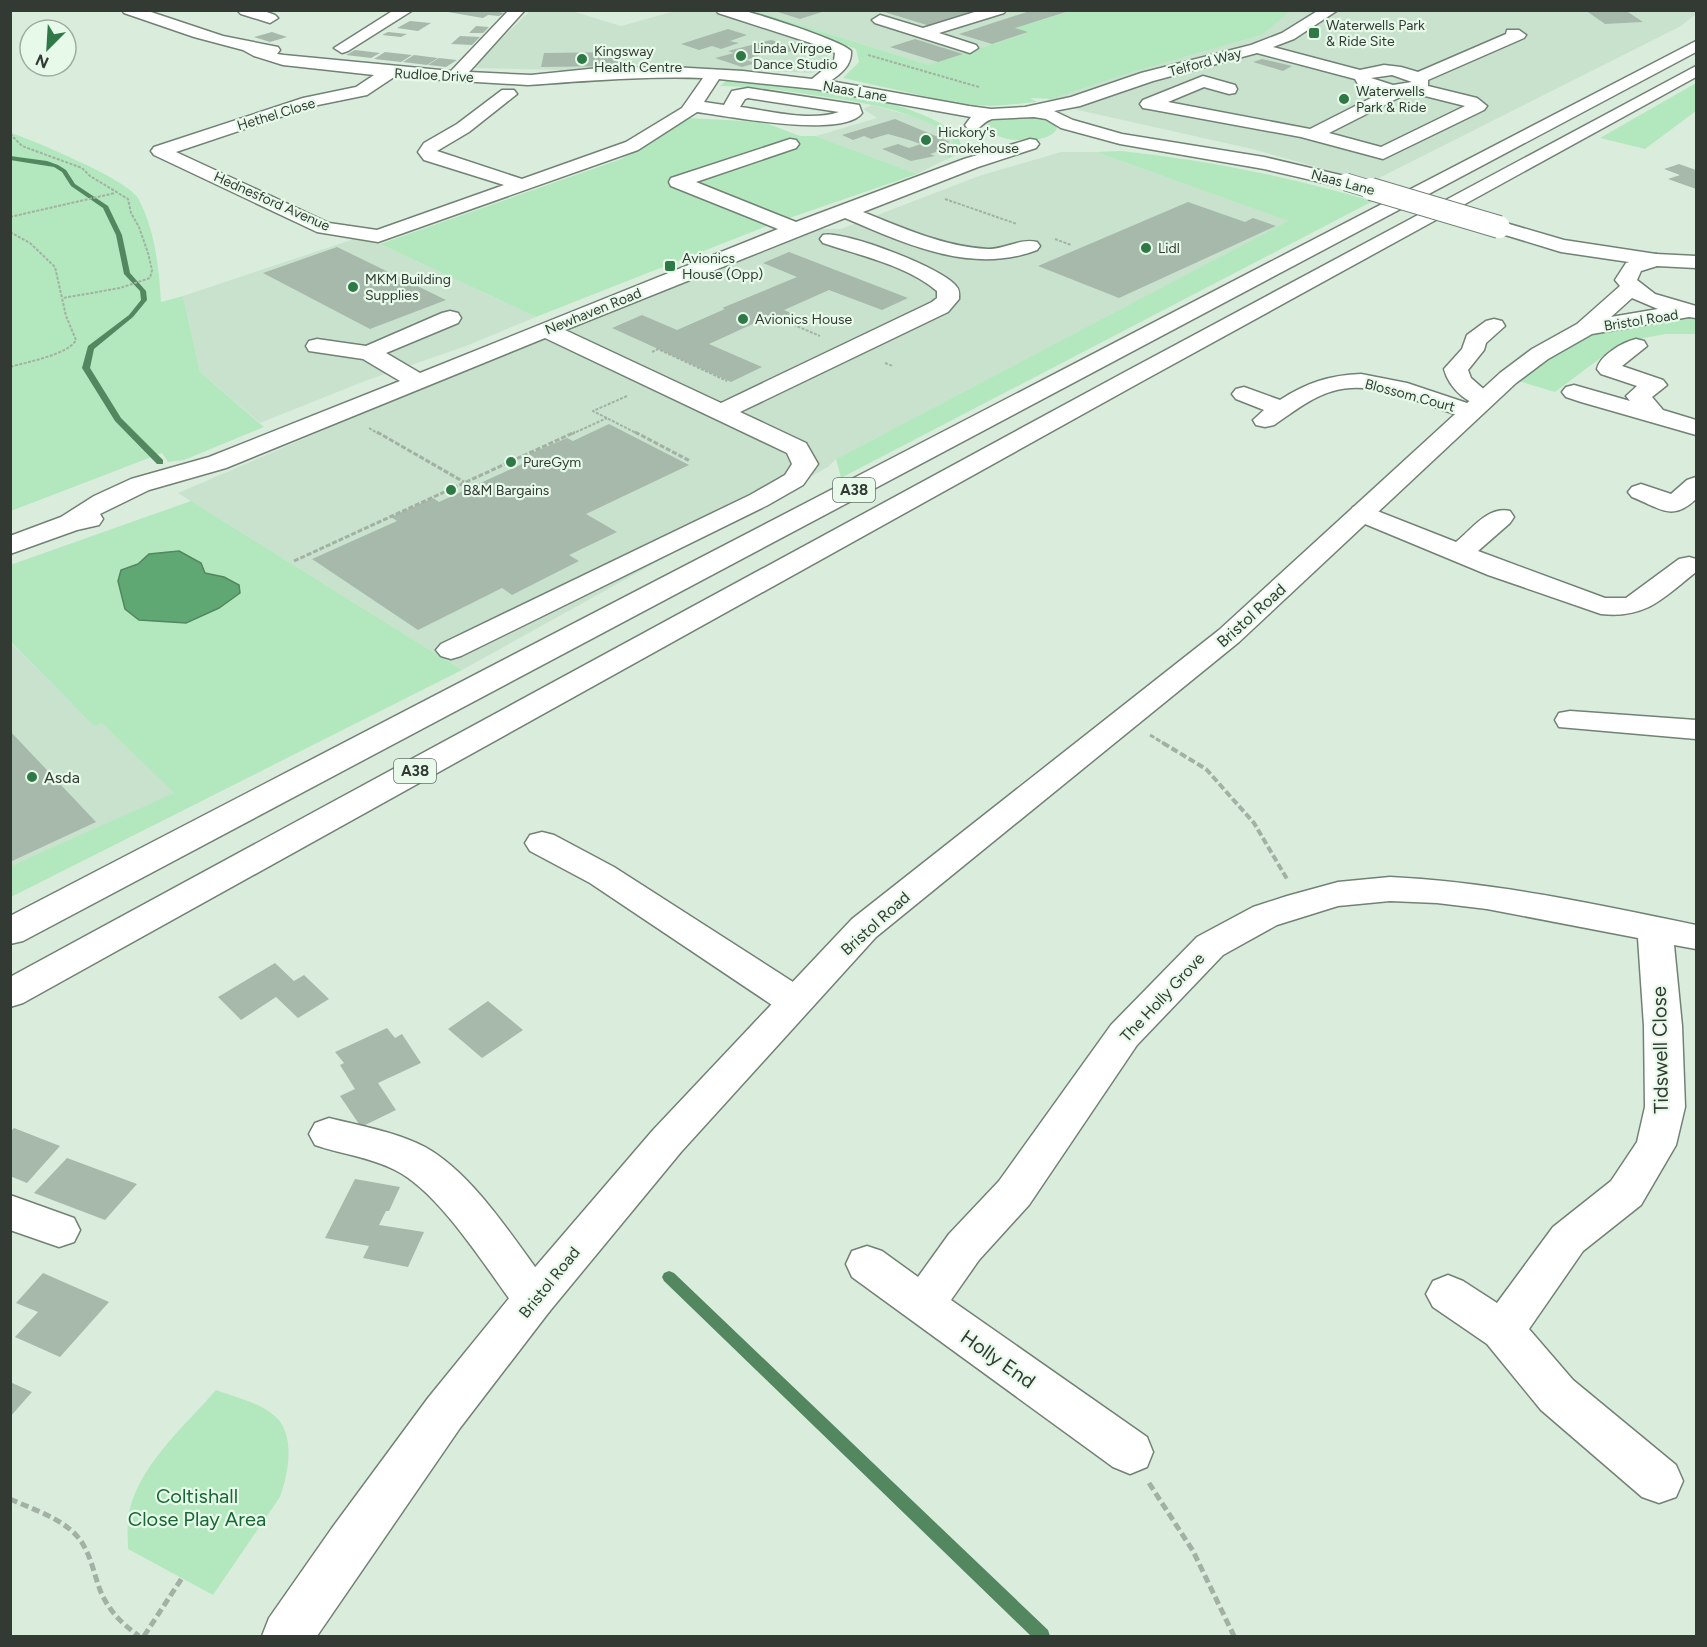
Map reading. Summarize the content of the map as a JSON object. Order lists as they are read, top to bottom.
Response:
{
  "streets": {
    "main road": [
      "Telford Way",
      "Rudloe Drive",
      "Naas Lane",
      "Hethel Close",
      "Hednesford Avenue",
      "Newhaven Road",
      "Bristol Road",
      "Blossom Court",
      "A38",
      "The Holly Grove",
      "Tidswell Close",
      "Holly End"
    ]
  },
  "crossings": [
    ["Telford Way", "Naas Lane"],
    ["Telford Way", "Newhaven Road"],
    ["Rudloe Drive", "Naas Lane"],
    ["Rudloe Drive", "Hethel Close"],
    ["Rudloe Drive", "Hednesford Avenue"],
    ["Naas Lane", "Newhaven Road"],
    ["Naas Lane", "Bristol Road"],
    ["Hethel Close", "Hednesford Avenue"],
    ["Bristol Road", "Blossom Court"],
    ["The Holly Grove", "Tidswell Close"],
    ["The Holly Grove", "Holly End"]
  ],
  "parks": ["Coltishall Close Play Area"],
  "places": {
    "transit": ["Waterwells Park & Ride Site", "Avionics House (Opp)"],
    "other": [
      "Linda Virgoe Dance Studio",
      "Kingsway Health Centre",
      "Waterwells Park & Ride",
      "Hickory's Smokehouse",
      "Lidl",
      "MKM Building Supplies",
      "Avionics House",
      "PureGym",
      "B&M Bargains",
      "Asda"
    ]
  },
  "north": "bottom left"
}
